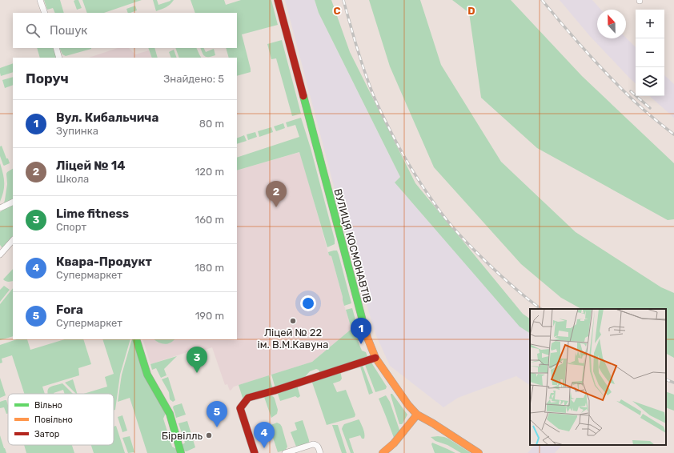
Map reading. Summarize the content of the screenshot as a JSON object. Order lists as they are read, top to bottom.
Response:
{
  "streets": {
    "street": ["ВУЛИЦЯ КОСМОНАВТІВ"]
  },
  "places": ["Ліцей № 22 ім. В.М.Кавуна", "Бірвілль"],
  "legend": ["Вільно", "Повільно", "Затор"],
  "north": "top",
  "page": {
    "map_buttons": ["+", "−"],
    "search": "Пошук",
    "heading": ["Поруч", "Знайдено: 5"],
    "list": [
      {
        "mark": "1",
        "name": "Вул. Кибальчича",
        "note": "Зупинка",
        "value": "80 m"
      },
      {
        "mark": "2",
        "name": "Ліцей № 14",
        "note": "Школа",
        "value": "120 m"
      },
      {
        "mark": "3",
        "name": "Lime fitness",
        "note": "Спорт",
        "value": "160 m"
      },
      {
        "mark": "4",
        "name": "Квара-Продукт",
        "note": "Супермаркет",
        "value": "180 m"
      },
      {
        "mark": "5",
        "name": "Fora",
        "note": "Супермаркет",
        "value": "190 m"
      }
    ],
    "pins": [
      "2",
      "1",
      "3",
      "5",
      "4"
    ]
  },
  "grid": {
    "columns": ["C", "D"]
  }
}
